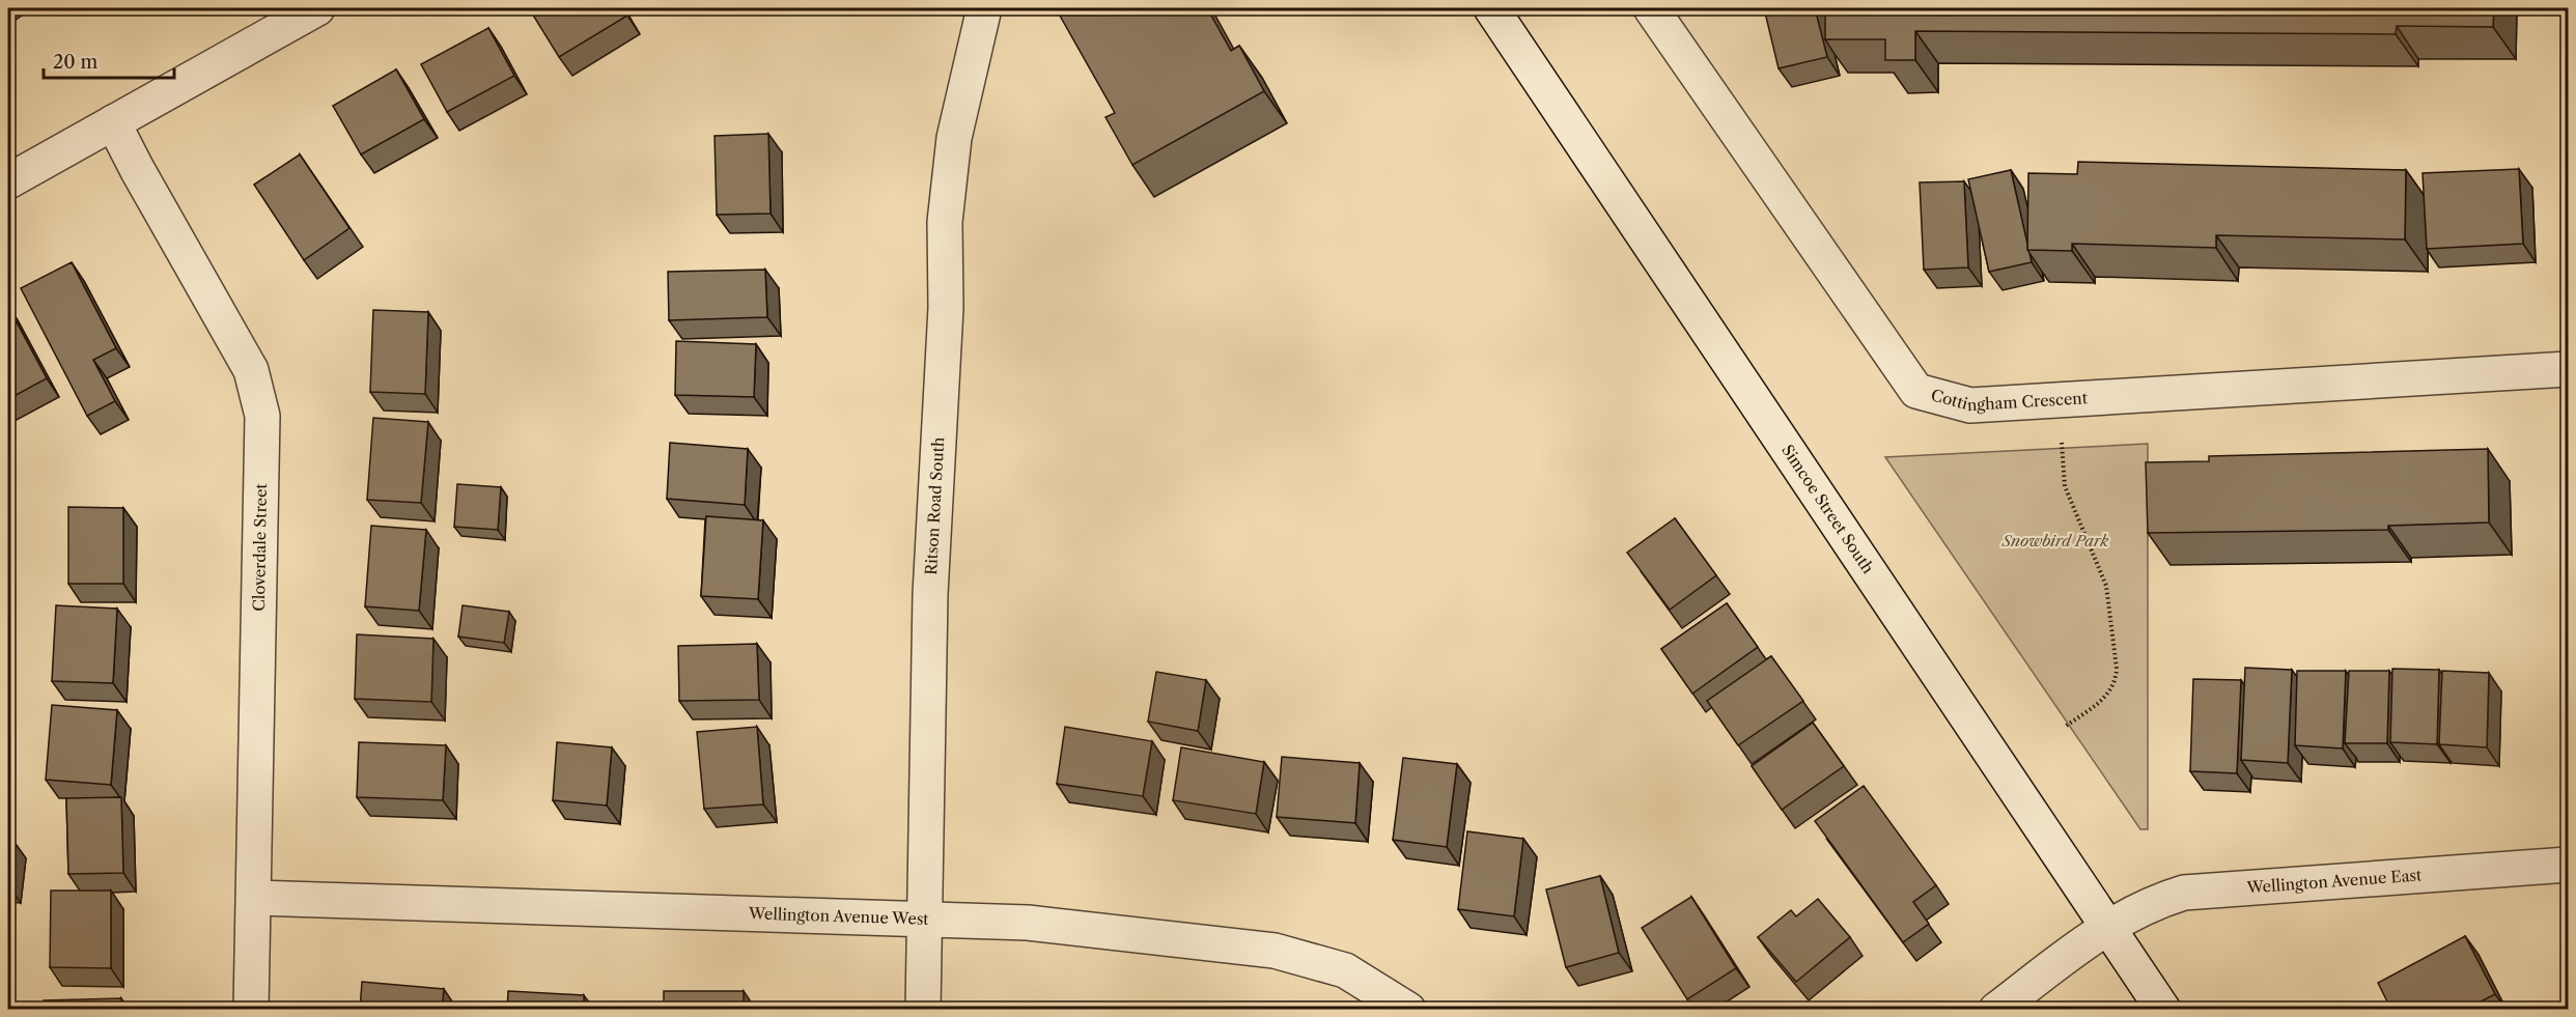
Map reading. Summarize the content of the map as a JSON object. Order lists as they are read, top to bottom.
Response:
{
  "streets": {
    "street": [
      "Cottingham Crescent",
      "Ritson Road South",
      "Simcoe Street South",
      "Cloverdale Street",
      "Wellington Avenue East",
      "Wellington Avenue West"
    ]
  },
  "crossings": [
    ["Ritson Road South", "Wellington Avenue West"],
    ["Simcoe Street South", "Wellington Avenue East"],
    ["Cloverdale Street", "Wellington Avenue West"]
  ],
  "parks": ["Snowbird Park"],
  "scale_bar": "20 m"
}
